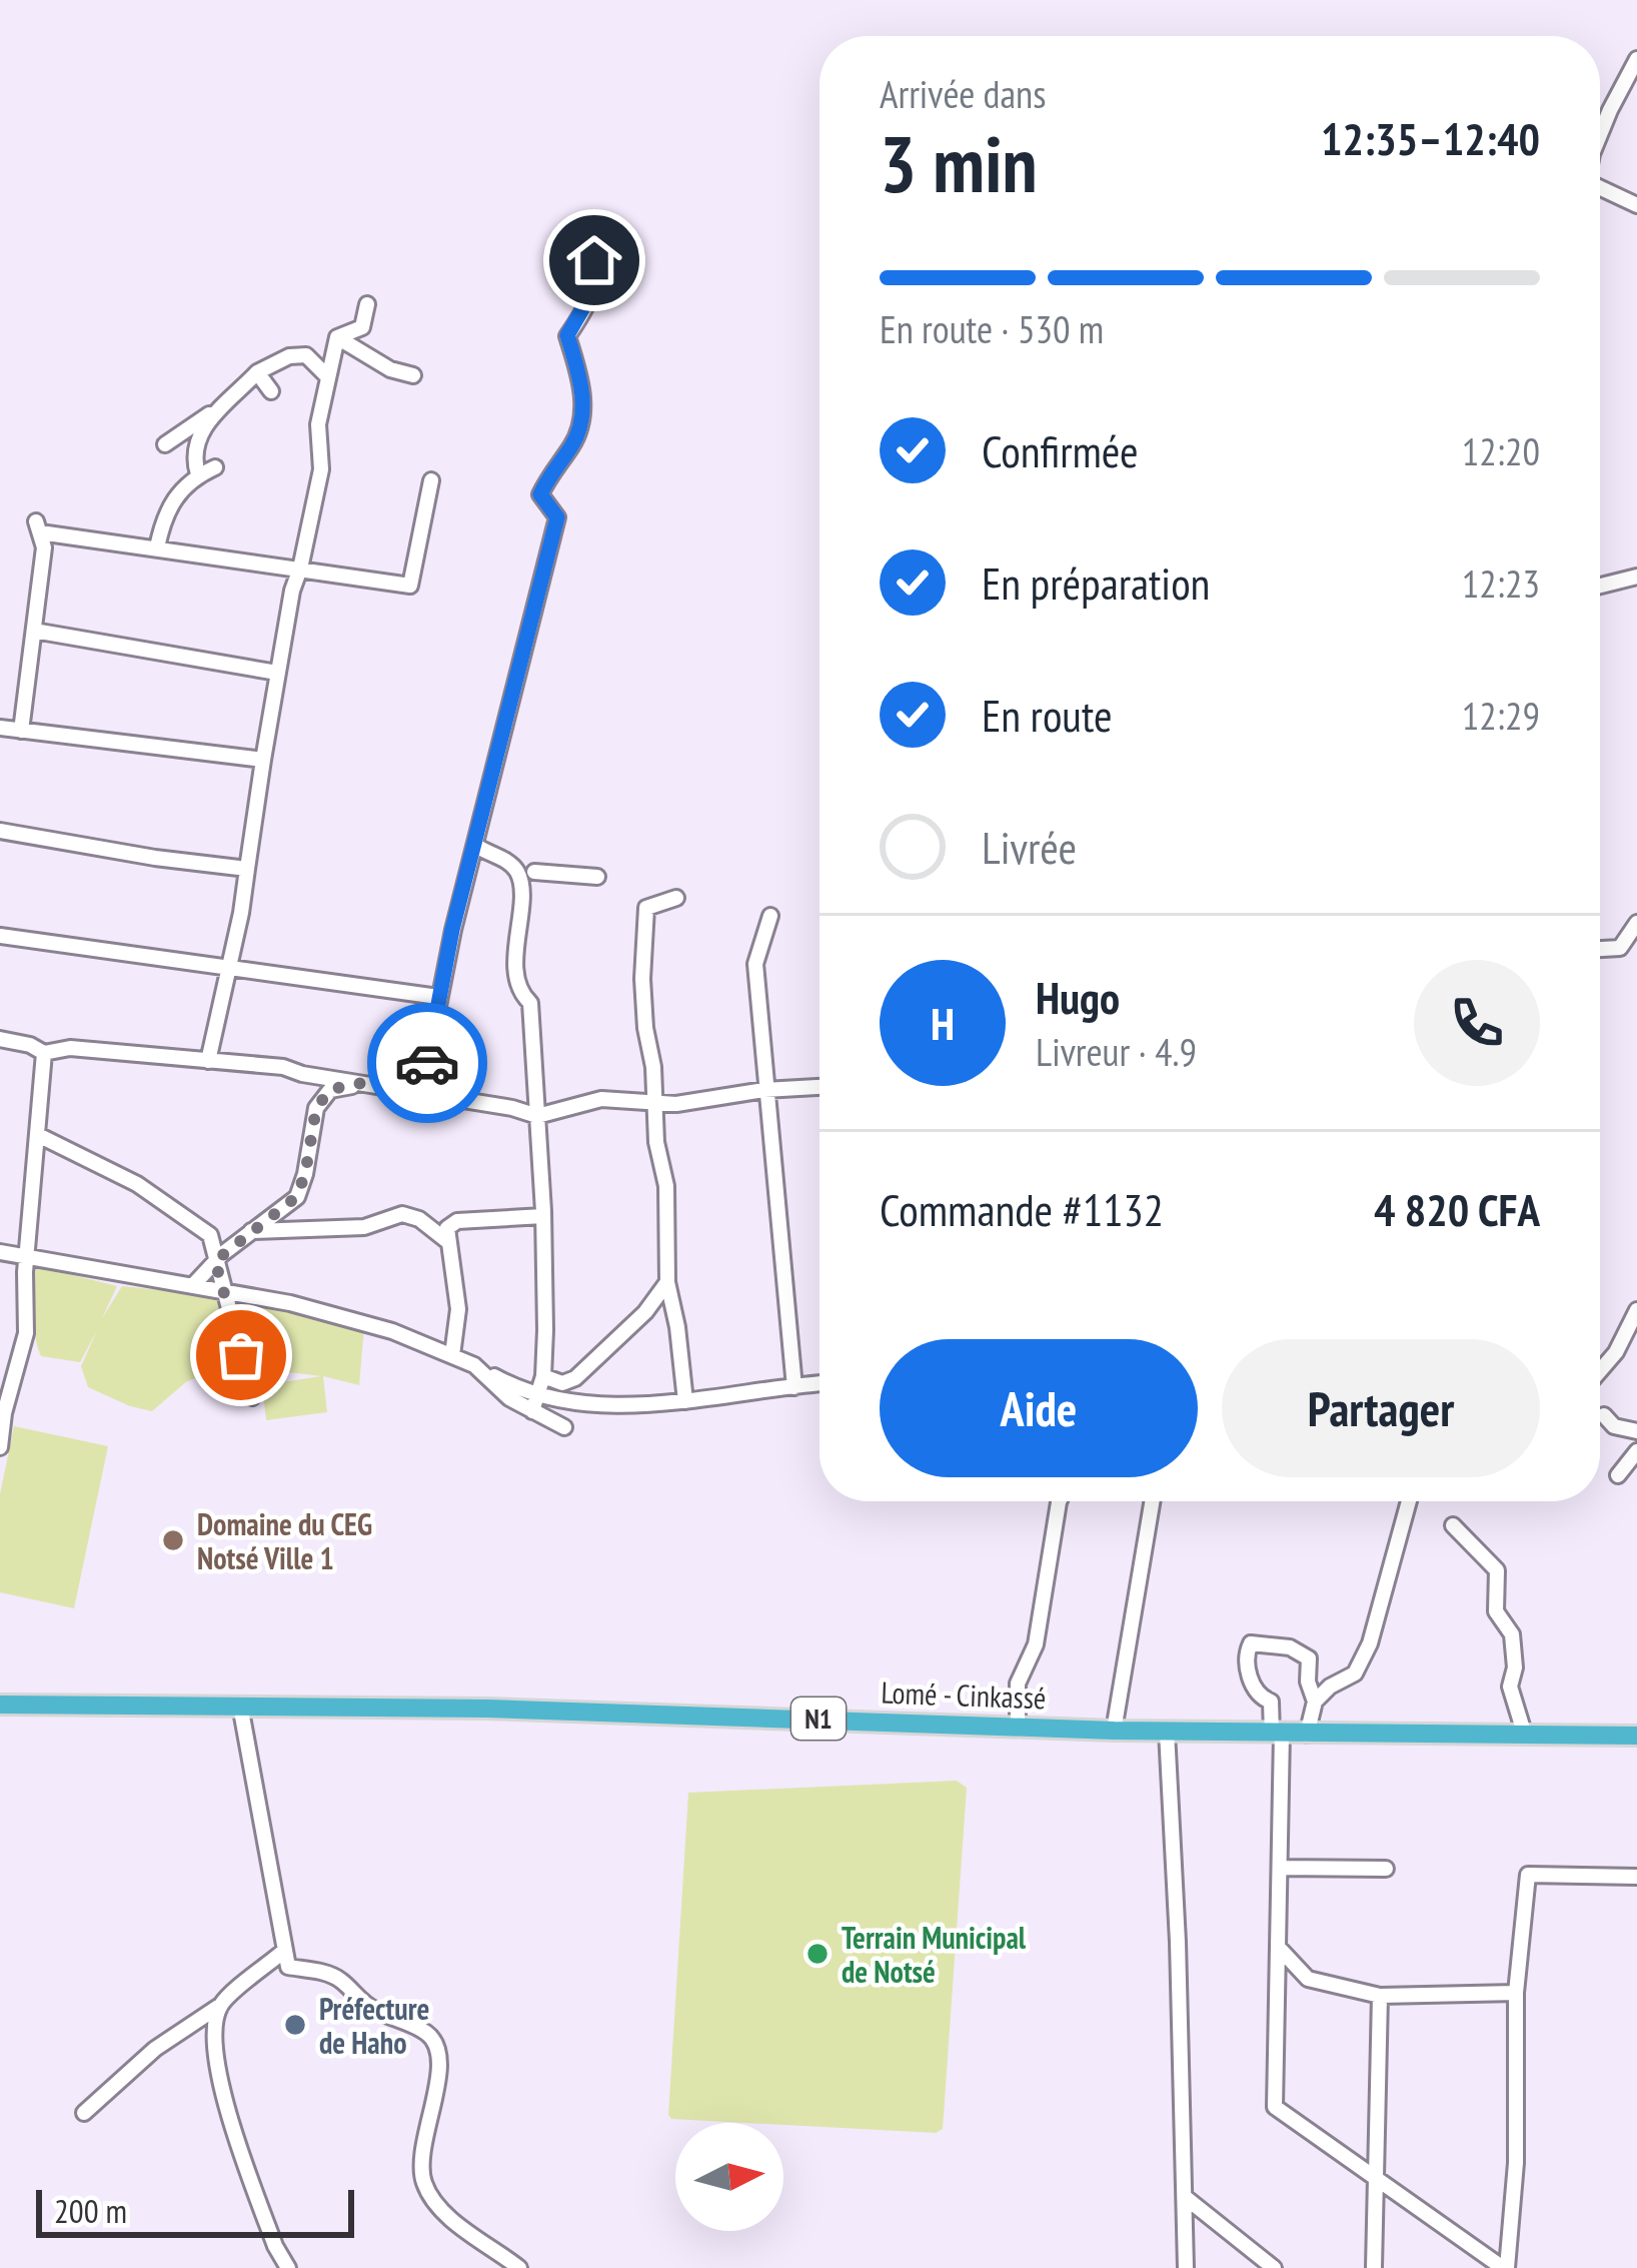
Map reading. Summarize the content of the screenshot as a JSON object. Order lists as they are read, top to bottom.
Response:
{
  "streets": {
    "highway": ["Lomé - Cinkassé", "N1"]
  },
  "places": ["Domaine du CEG Notsé Ville 1", "Terrain Municipal de Notsé", "Préfecture de Haho"],
  "scale_bar": "200 m",
  "north": "right",
  "page": {
    "heading": ["3 min", "Arrivée dans", "12:35–12:40"],
    "panel": [
      "Hugo",
      "Livreur · 4.9",
      "Commande #1132",
      "4 820 CFA"
    ],
    "bar": "En route · 530 m",
    "list": [
      ["Confirmée", "12:20"],
      ["En préparation", "12:23"],
      ["En route", "12:29"],
      "Livrée"
    ],
    "round": "H",
    "buttons": ["Aide", "Partager"],
    "scale": "200 m"
  }
}
